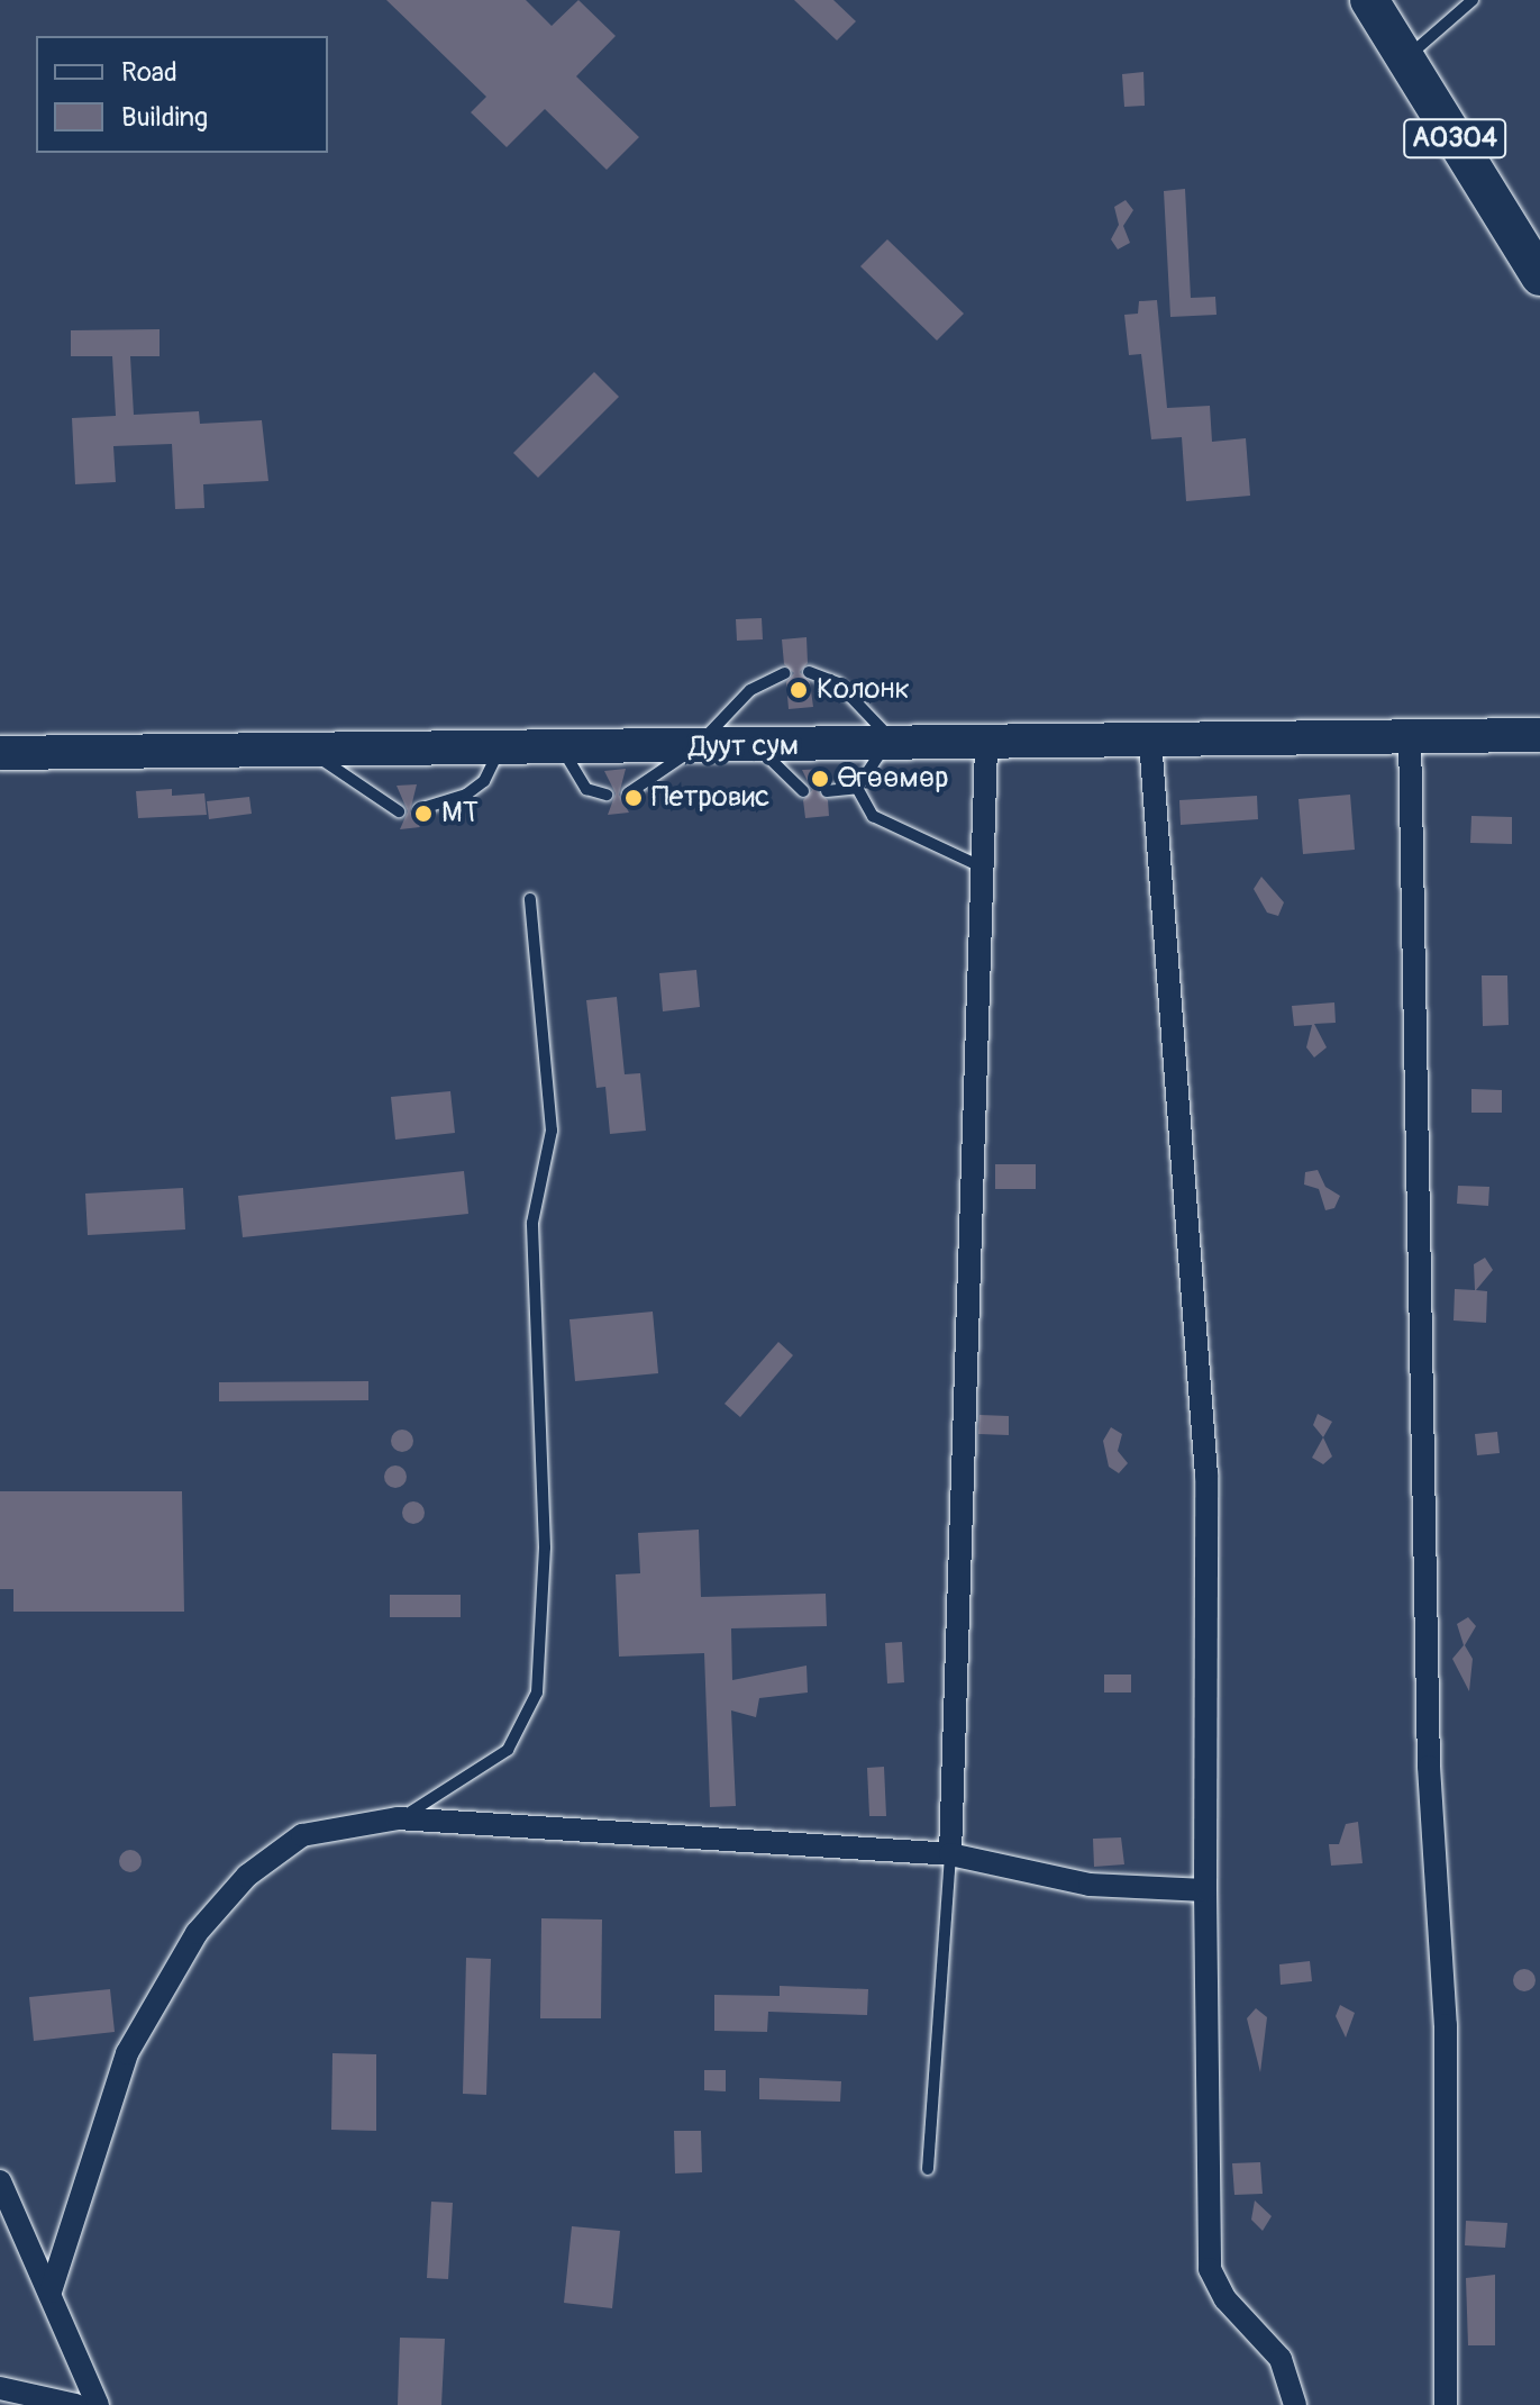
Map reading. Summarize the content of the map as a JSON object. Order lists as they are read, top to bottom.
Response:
{
  "streets": {
    "highway": ["A0304"],
    "main road": ["Дуут сум"]
  },
  "places": [
    "Колонк",
    "Өгөөмөр",
    "Петровиc",
    "MT"
  ],
  "legend": ["Road", "Building"]
}
